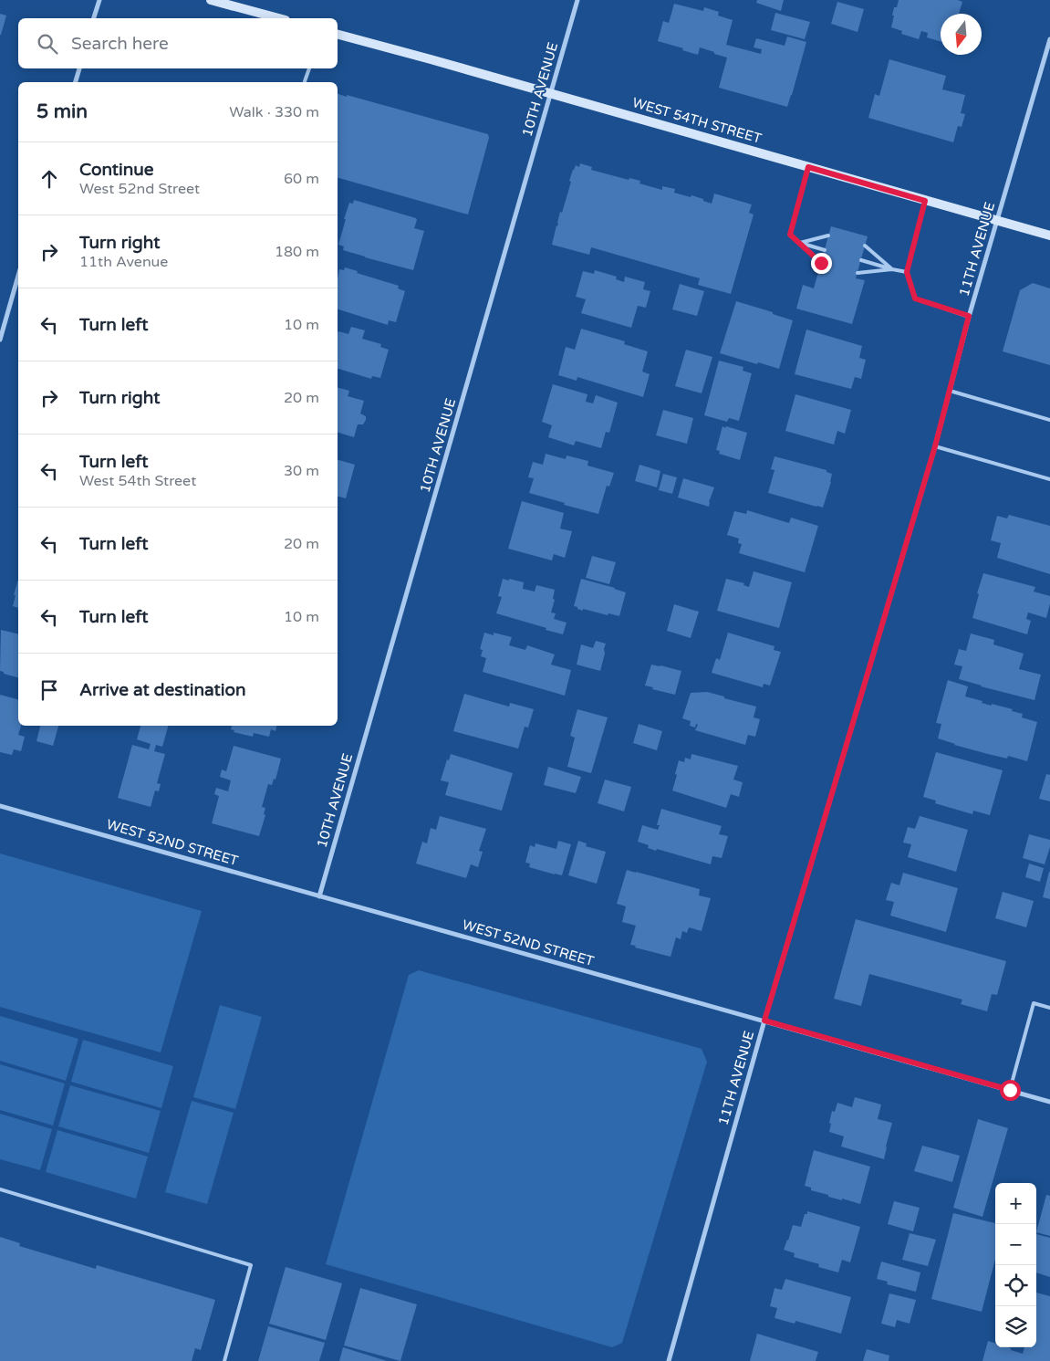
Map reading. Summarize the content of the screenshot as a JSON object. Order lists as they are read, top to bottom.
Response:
{
  "streets": {
    "street": [
      "10TH AVENUE",
      "WEST 54TH STREET",
      "11TH AVENUE",
      "WEST 52ND STREET"
    ]
  },
  "crossings": [
    ["10TH AVENUE", "WEST 54TH STREET"],
    ["10TH AVENUE", "WEST 52ND STREET"],
    ["WEST 54TH STREET", "11TH AVENUE"],
    ["11TH AVENUE", "WEST 52ND STREET"]
  ],
  "north": "bottom",
  "page": {
    "search": "Search here",
    "heading": ["5 min", "Walk · 330 m"],
    "list": [
      ["Continue", "West 52nd Street", "60 m"],
      ["Turn right", "11th Avenue", "180 m"],
      ["Turn left", "10 m"],
      ["Turn right", "20 m"],
      ["Turn left", "West 54th Street", "30 m"],
      ["Turn left", "20 m"],
      ["Turn left", "10 m"],
      "Arrive at destination"
    ],
    "map_buttons": ["+", "−"]
  }
}
